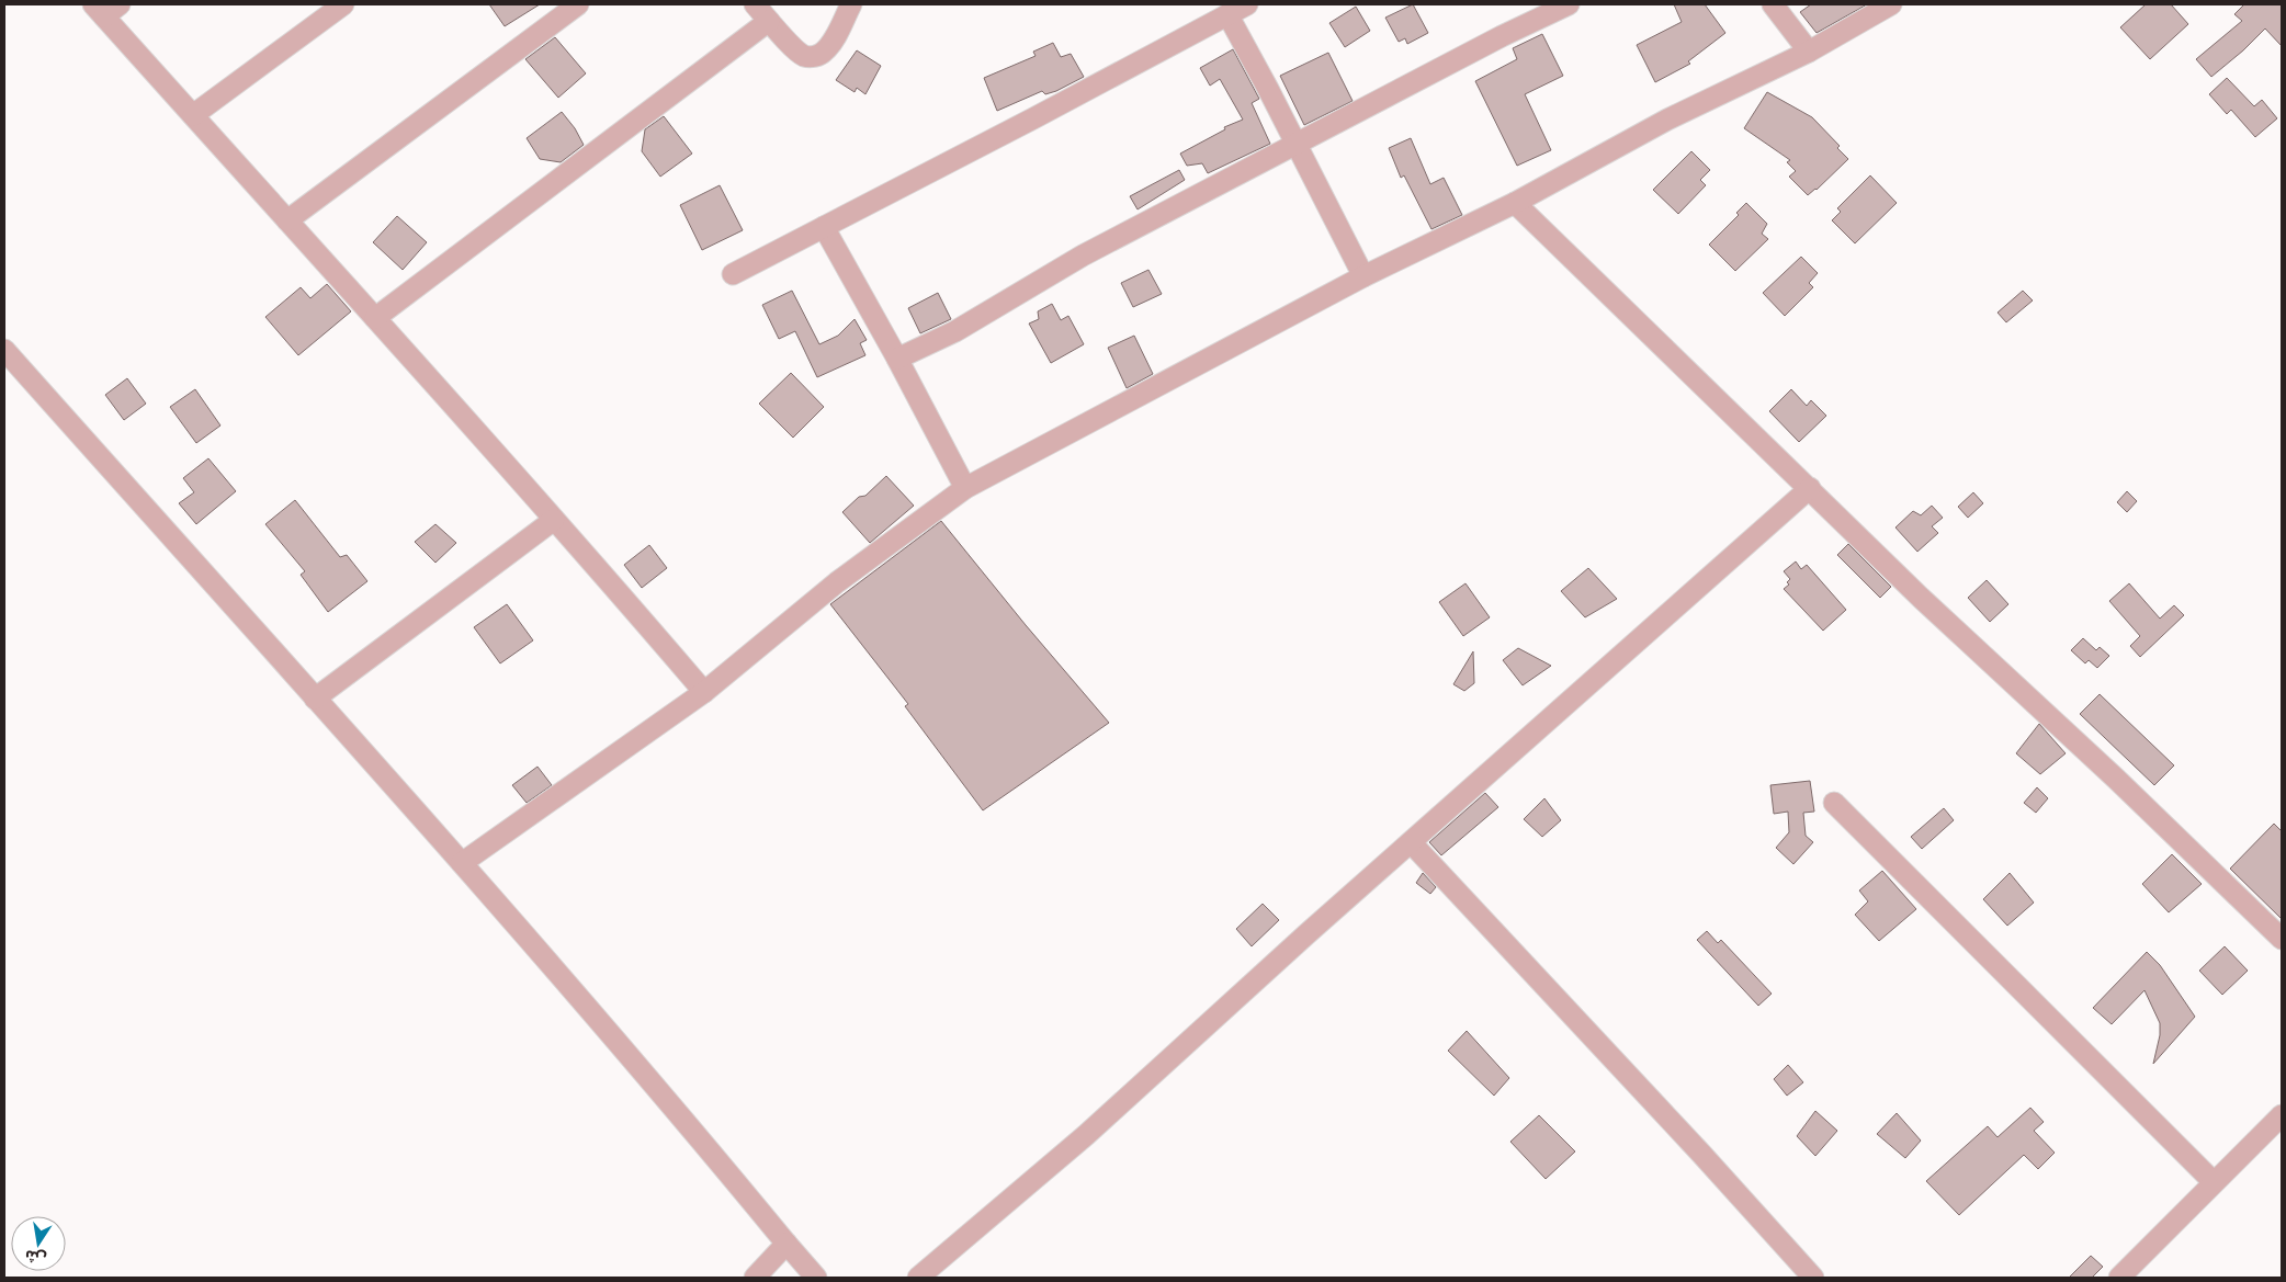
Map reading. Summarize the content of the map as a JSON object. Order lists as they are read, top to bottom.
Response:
{
  "north": "bottom"
}
